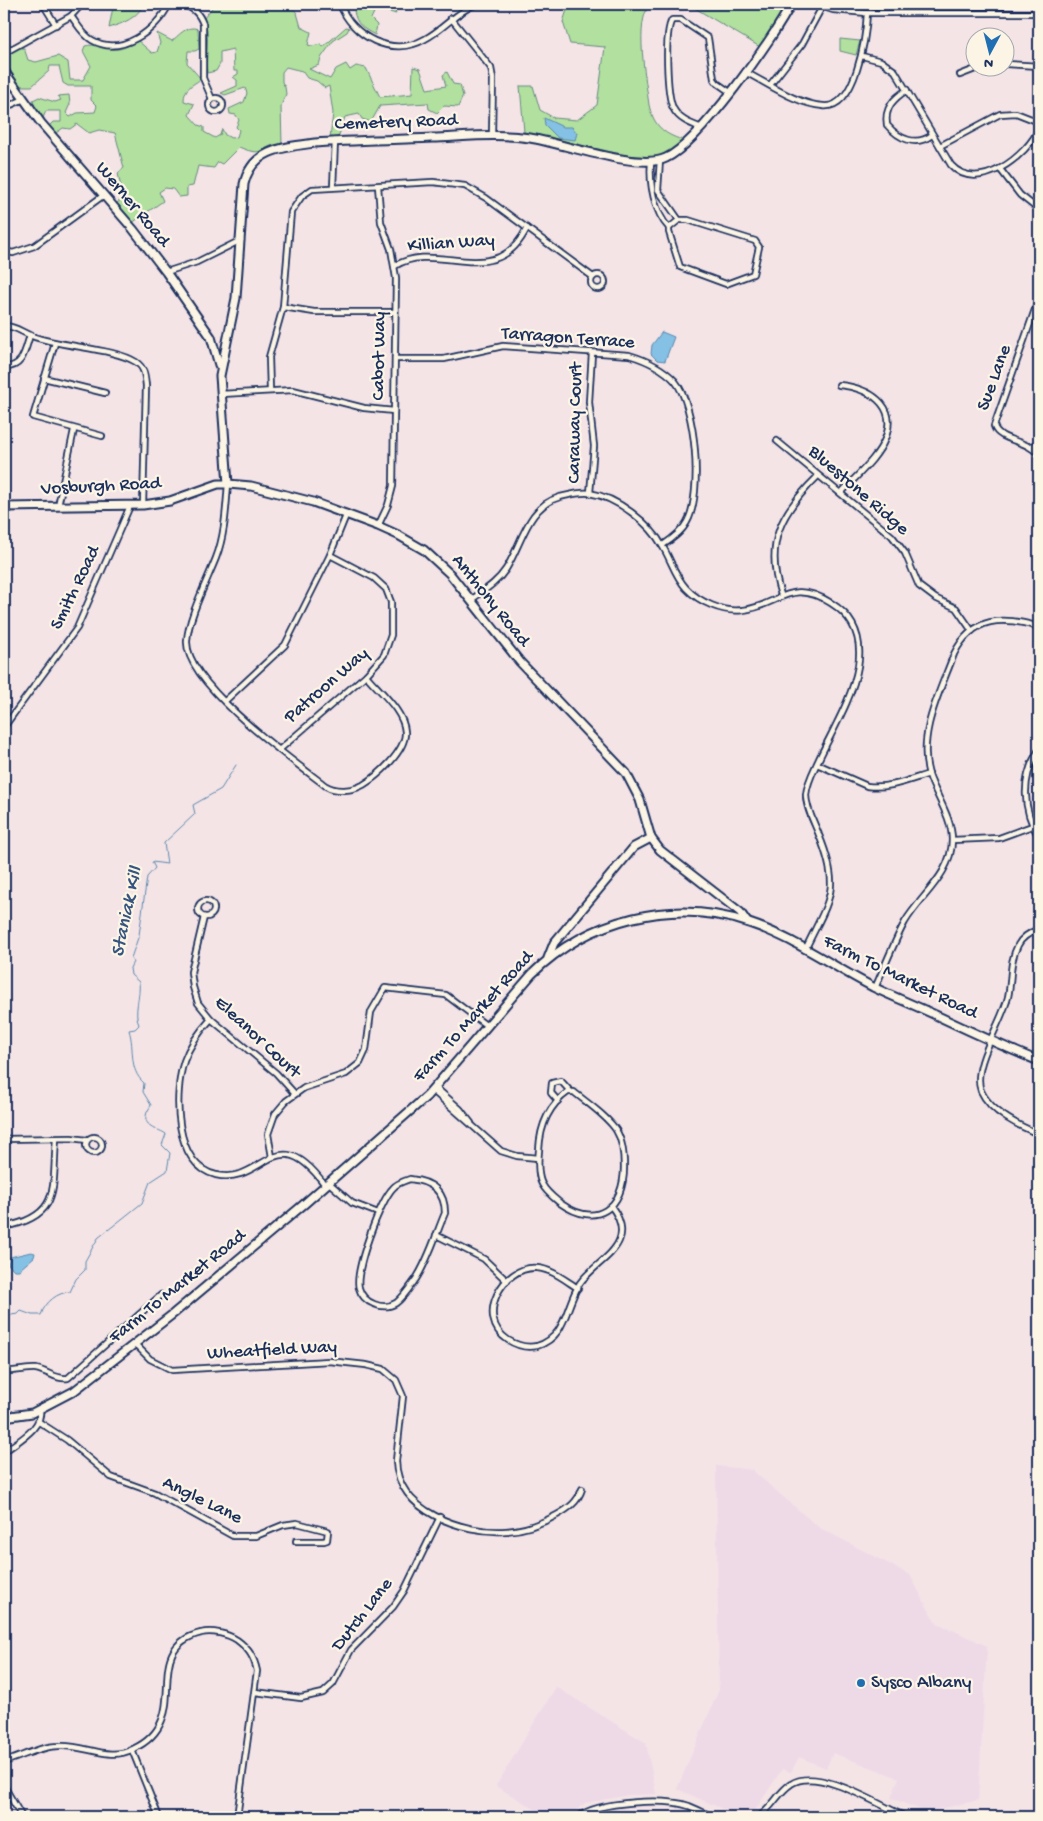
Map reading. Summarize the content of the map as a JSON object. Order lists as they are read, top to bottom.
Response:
{
  "streets": {
    "street": [
      "Cemetery Road",
      "Werner Road",
      "Killian Way",
      "Tarragon Terrace",
      "Cabot Way",
      "Sue Lane",
      "Caraway Court",
      "Vosburgh Road",
      "Bluestone Ridge",
      "Smith Road",
      "Anthony Road",
      "Patroon Way",
      "Farm To Market Road",
      "Eleanor Court",
      "Wheatfield Way",
      "Angle Lane",
      "Dutch Lane"
    ]
  },
  "crossings": [
    ["Cemetery Road", "Werner Road"],
    ["Cemetery Road", "Vosburgh Road"],
    ["Cemetery Road", "Anthony Road"],
    ["Killian Way", "Cabot Way"],
    ["Tarragon Terrace", "Cabot Way"],
    ["Tarragon Terrace", "Caraway Court"],
    ["Cabot Way", "Anthony Road"],
    ["Vosburgh Road", "Smith Road"],
    ["Vosburgh Road", "Anthony Road"],
    ["Anthony Road", "Farm To Market Road"],
    ["Farm To Market Road", "Wheatfield Way"],
    ["Wheatfield Way", "Dutch Lane"]
  ],
  "water": ["Staniak Kill"],
  "places": ["Sysco Albany"],
  "north": "bottom"
}
